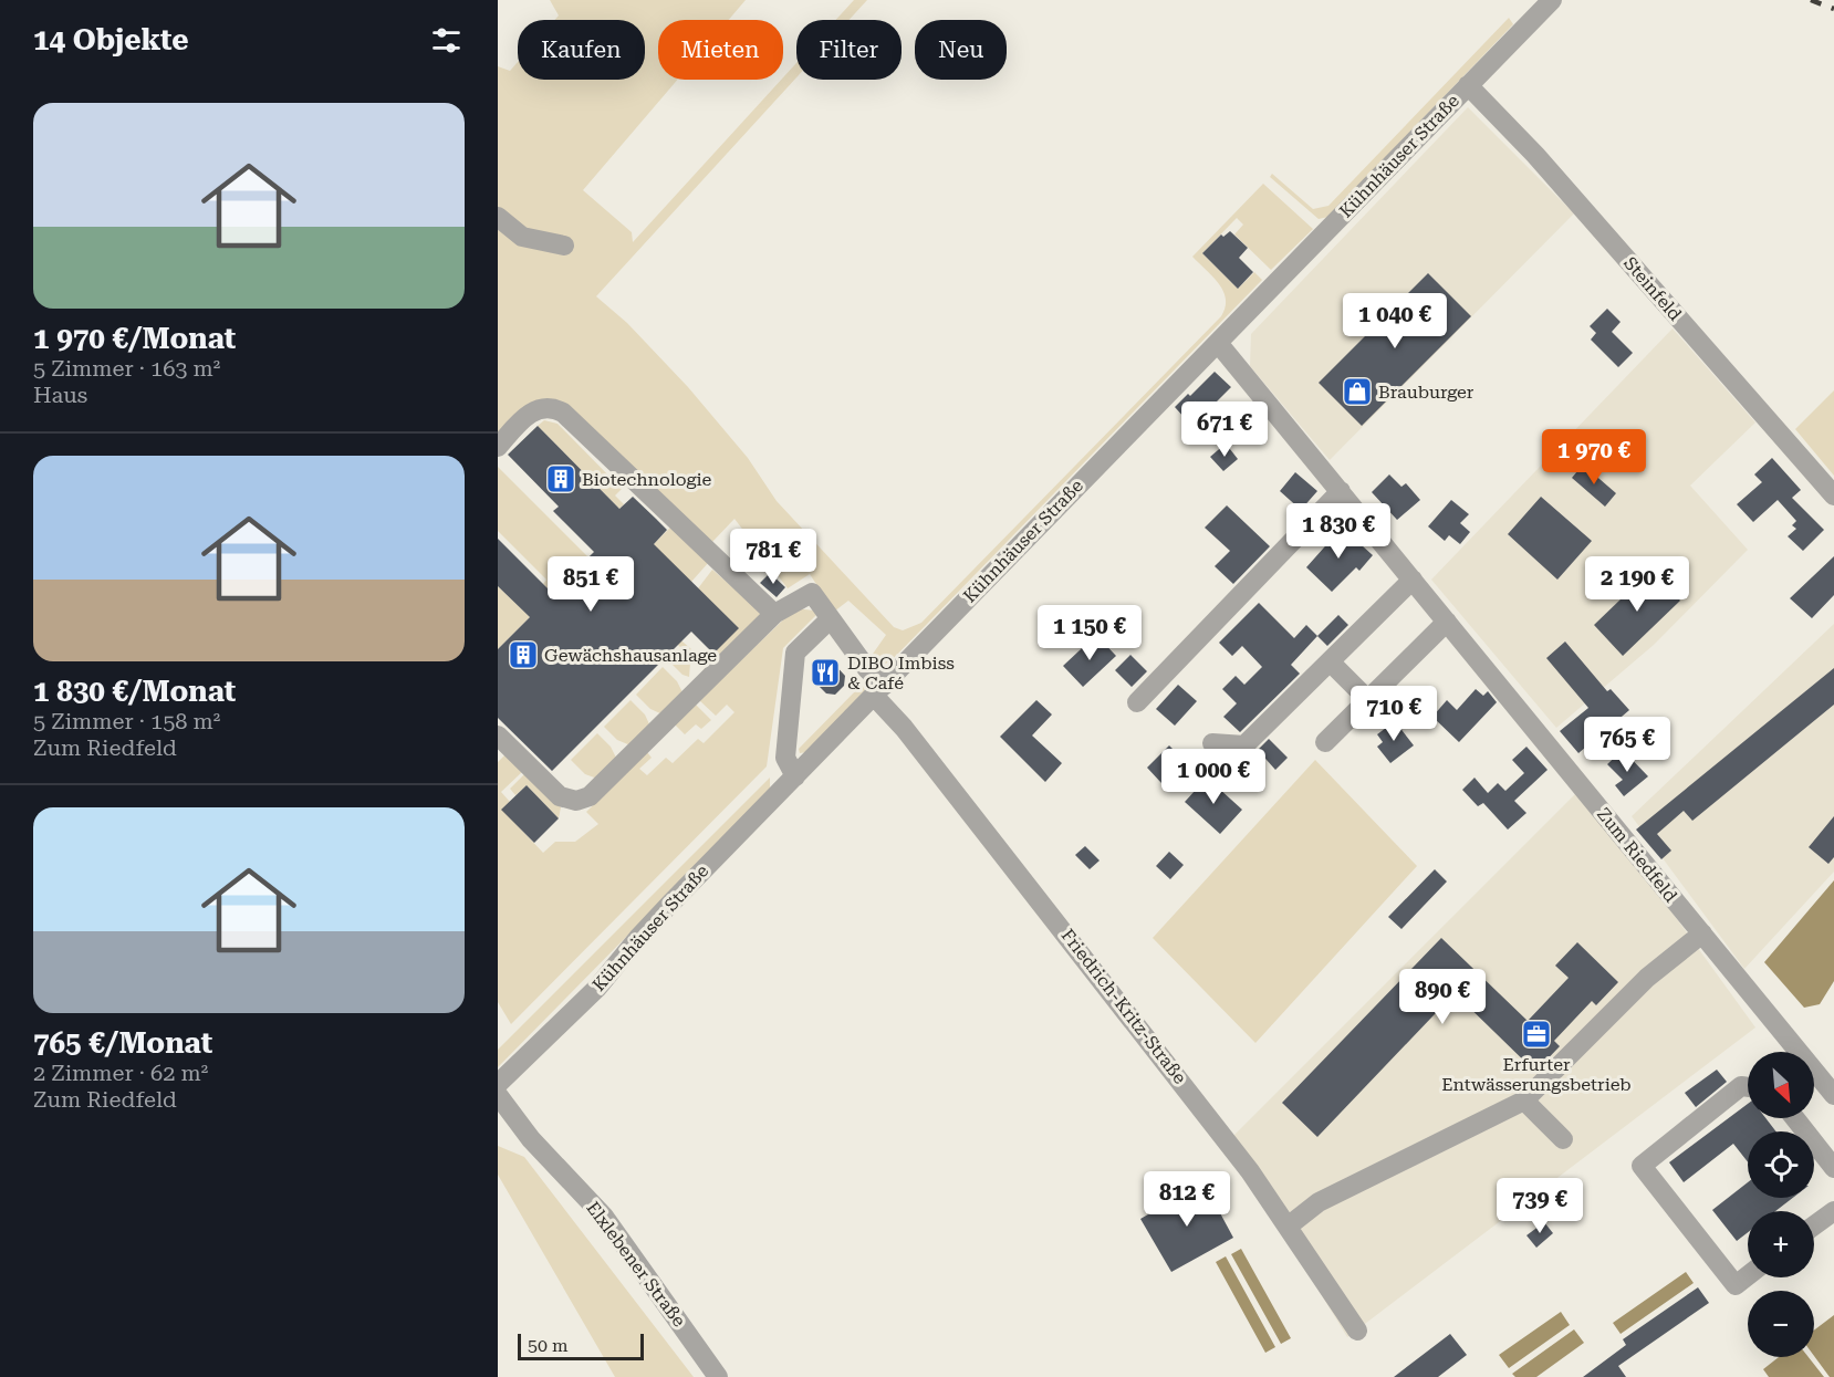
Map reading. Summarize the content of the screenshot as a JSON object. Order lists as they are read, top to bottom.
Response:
{
  "streets": {
    "street": [
      "Kühnhäuser Straße",
      "Steinfeld",
      "Zum Riedfeld",
      "Friedrich-Kritz-Straße",
      "Elxlebener Straße"
    ]
  },
  "crossings": [
    ["Kühnhäuser Straße", "Steinfeld"],
    ["Kühnhäuser Straße", "Zum Riedfeld"],
    ["Kühnhäuser Straße", "Friedrich-Kritz-Straße"]
  ],
  "places": {
    "shop": ["Brauburger"],
    "building": ["Biotechnologie", "Gewächshausanlage"],
    "restaurant": ["DIBO Imbiss & Café"],
    "office": ["Erfurter Entwässerungsbetrieb"]
  },
  "scale_bar": "50 m",
  "north": "bottom right",
  "page": {
    "heading": "14 Objekte",
    "chip": [
      "Kaufen",
      "Mieten",
      "Filter",
      "Neu"
    ],
    "list": [
      {
        "name": "1 970 €/Monat",
        "note": "5 Zimmer · 163 m² · Haus"
      },
      {
        "name": "1 830 €/Monat",
        "note": "5 Zimmer · 158 m² · Zum Riedfeld"
      },
      {
        "name": "765 €/Monat",
        "note": "2 Zimmer · 62 m² · Zum Riedfeld"
      }
    ],
    "price": [
      "1 040 €",
      "671 €",
      "1 970 €",
      "1 830 €",
      "781 €",
      "851 €",
      "2 190 €",
      "1 150 €",
      "710 €",
      "765 €",
      "1 000 €",
      "890 €",
      "812 €",
      "739 €"
    ],
    "map_buttons": ["+", "−"],
    "scale": "50 m"
  }
}
